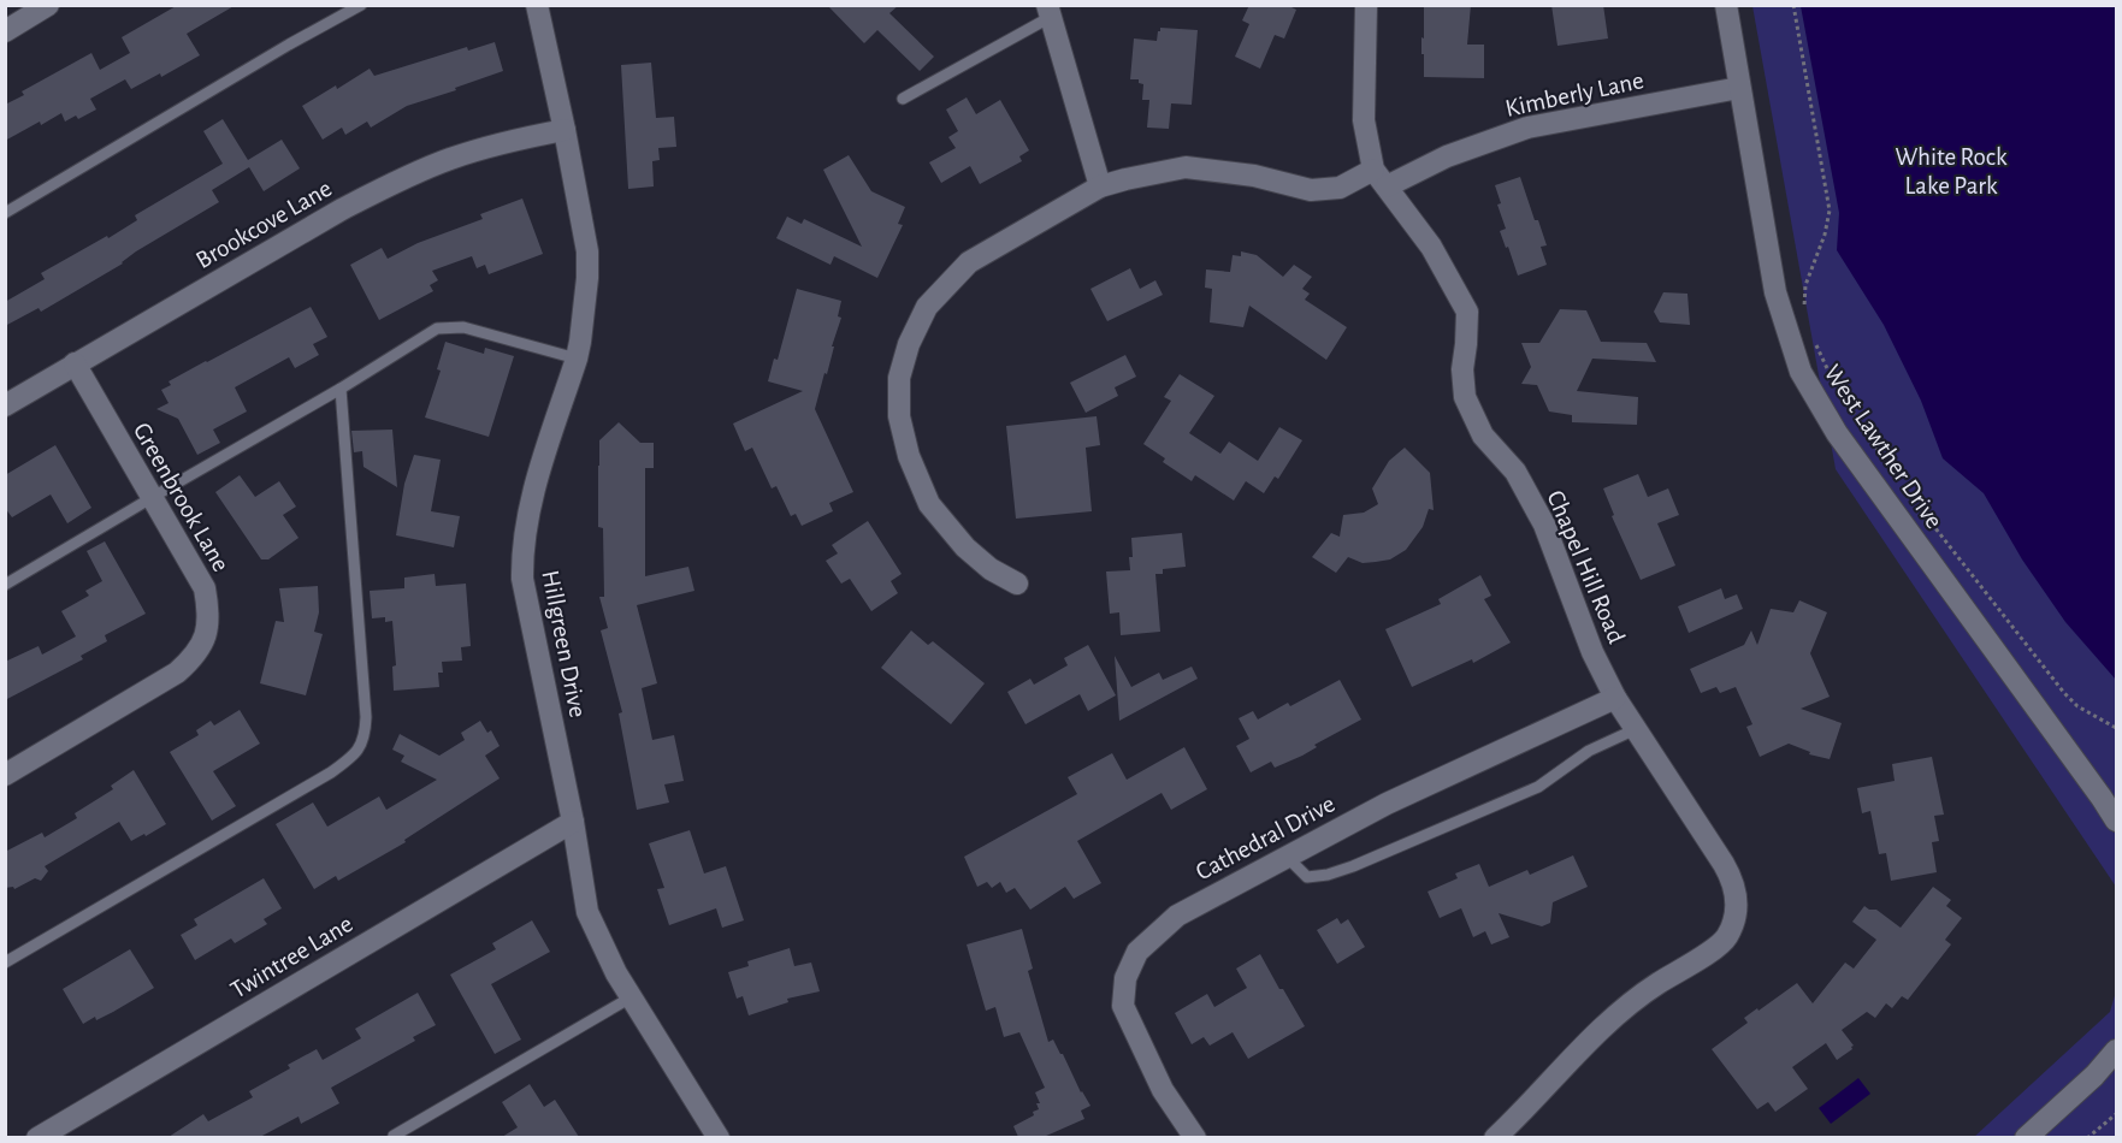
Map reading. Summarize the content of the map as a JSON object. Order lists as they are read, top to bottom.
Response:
{
  "streets": {
    "street": [
      "Kimberly Lane",
      "Brookcove Lane",
      "West Lawther Drive",
      "Greenbrook Lane",
      "Chapel Hill Road",
      "Hillgreen Drive",
      "Cathedral Drive",
      "Twintree Lane"
    ]
  },
  "crossings": [
    ["Kimberly Lane", "West Lawther Drive"],
    ["Kimberly Lane", "Chapel Hill Road"],
    ["Brookcove Lane", "Greenbrook Lane"],
    ["Brookcove Lane", "Hillgreen Drive"],
    ["Chapel Hill Road", "Cathedral Drive"],
    ["Hillgreen Drive", "Twintree Lane"]
  ],
  "parks": ["White Rock Lake Park"]
}
